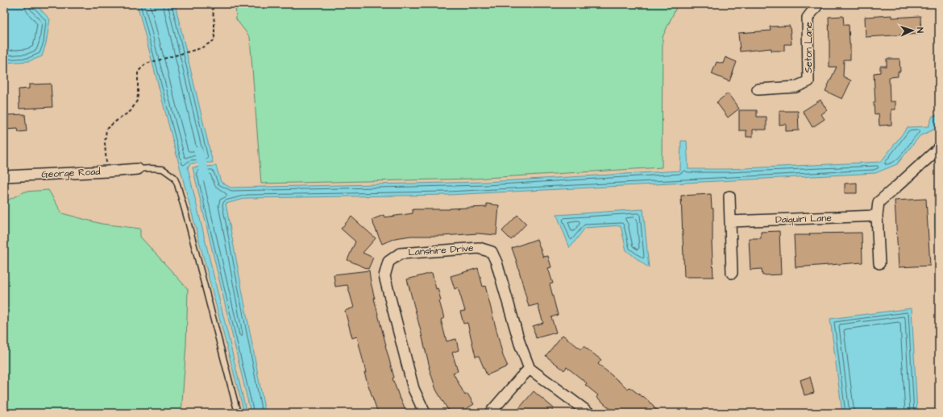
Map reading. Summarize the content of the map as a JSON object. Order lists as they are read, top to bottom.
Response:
{
  "streets": {
    "street": [
      "Seton Lane",
      "George Road",
      "Daiquiri Lane",
      "Lanshire Drive"
    ]
  },
  "north": "right"
}
